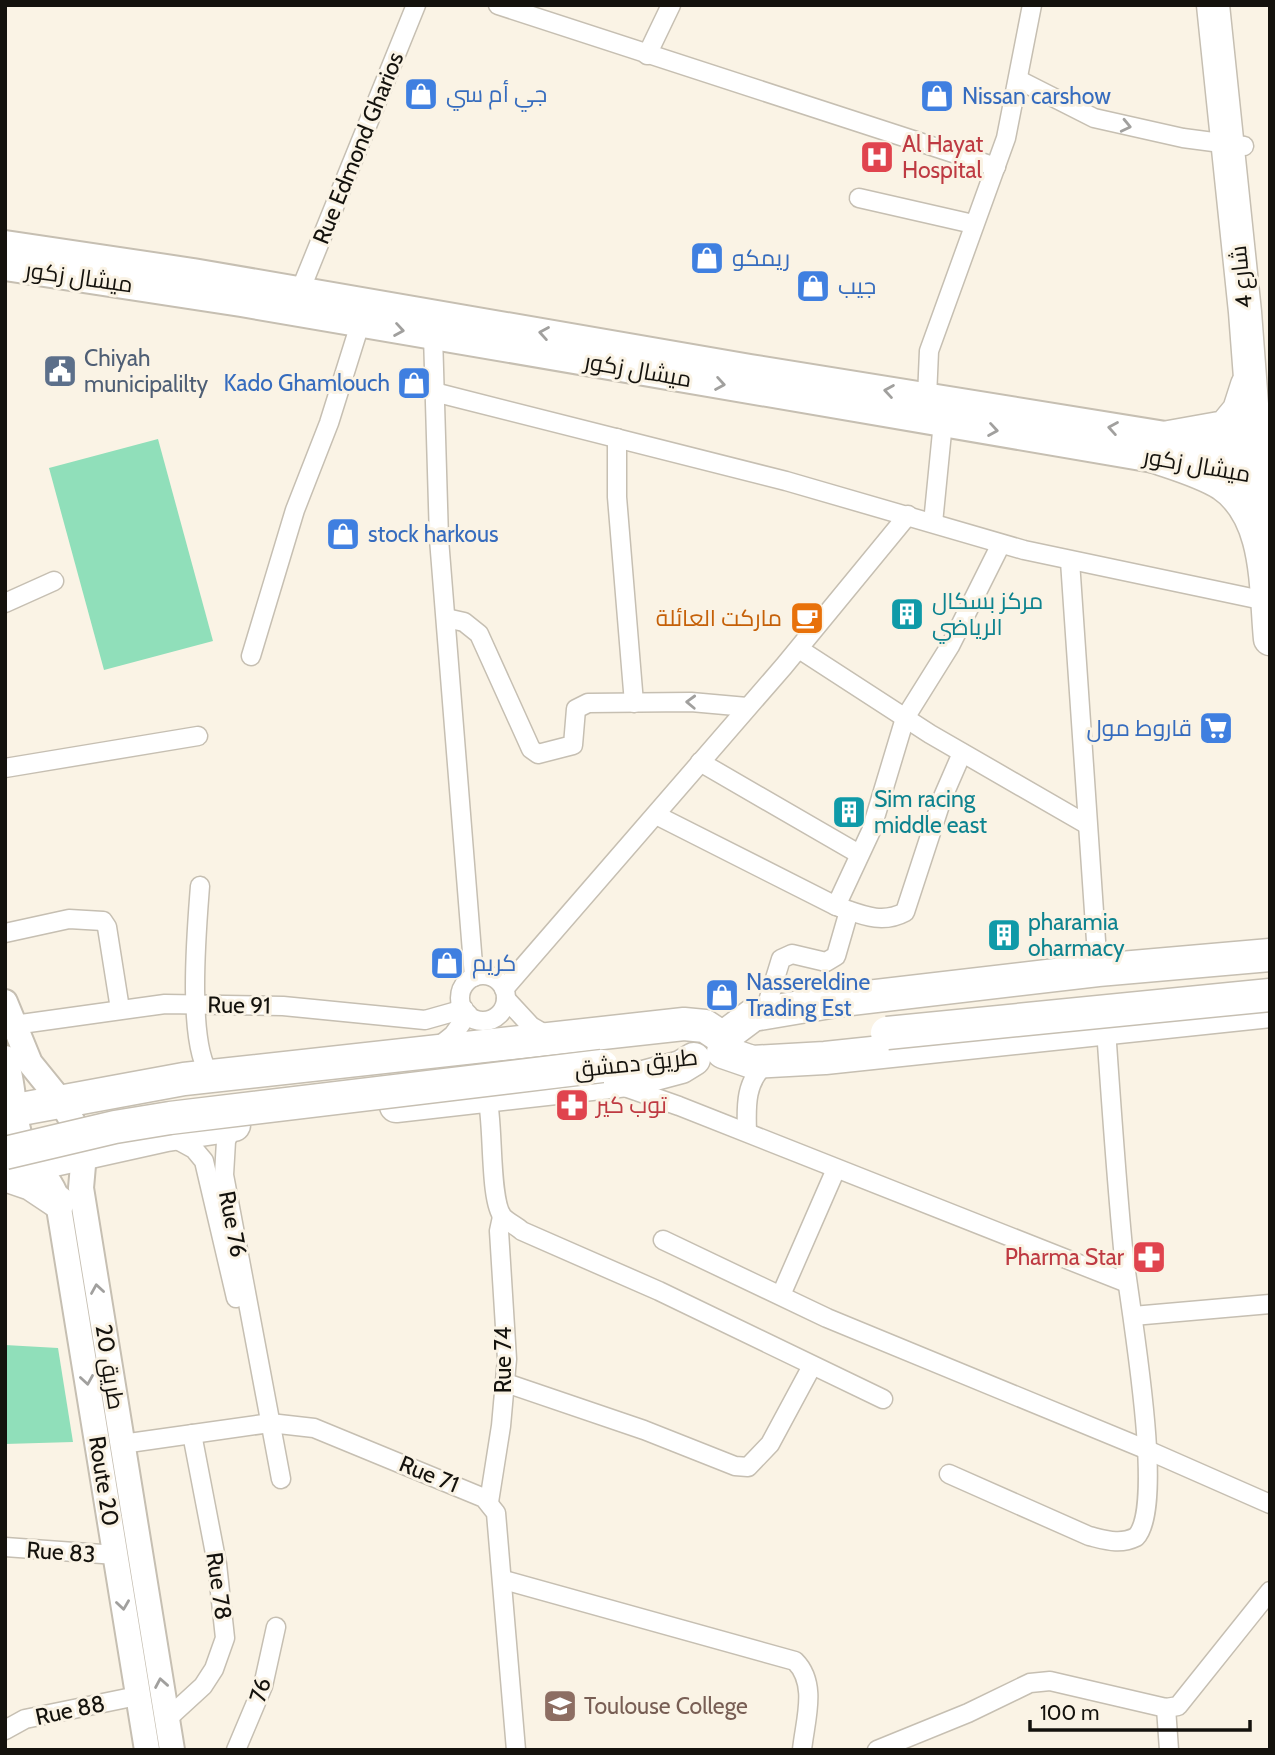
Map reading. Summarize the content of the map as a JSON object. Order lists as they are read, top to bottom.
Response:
{
  "streets": {
    "highway": ["شارع 4", "طريق دمشق"],
    "main road": ["ميشال زكور", "طريق 20", "Route 20"],
    "street": [
      "Rue Edmond Gharios",
      "Rue 91",
      "Rue 76",
      "Rue 74",
      "Rue 71",
      "Rue 83",
      "Rue 78",
      "76",
      "Rue 88"
    ]
  },
  "crossings": [
    ["Rue Edmond Gharios", "ميشال زكور"],
    ["ميشال زكور", "شارع 4"],
    ["طريق دمشق", "Route 20"],
    ["Rue 76", "Rue 71"],
    ["Rue 74", "Rue 71"],
    ["طريق 20", "Rue 71"],
    ["طريق 20", "Rue 78"],
    ["Rue 71", "Rue 78"],
    ["Route 20", "Rue 83"],
    ["Route 20", "Rue 88"]
  ],
  "one_way": ["طريق 20", "Route 20"],
  "places": {
    "shop": [
      "جي أم سي",
      "Nissan carshow",
      "ريمكو",
      "جيب",
      "Kado Ghamlouch",
      "stock harkous",
      "كريم",
      "Nassereldine Trading Est"
    ],
    "hospital": ["Al Hayat Hospital"],
    "public building": ["Chiyah municipalilty"],
    "building": ["مركز بسكال الرياضي", "Sim racing middle east", "pharamia oharmacy"],
    "cafe": ["ماركت العائلة"],
    "supermarket": ["قاروط مول"],
    "pharmacy": ["توب كير", "Pharma Star"],
    "school or university": ["Toulouse College"]
  },
  "scale_bar": "100 m"
}
